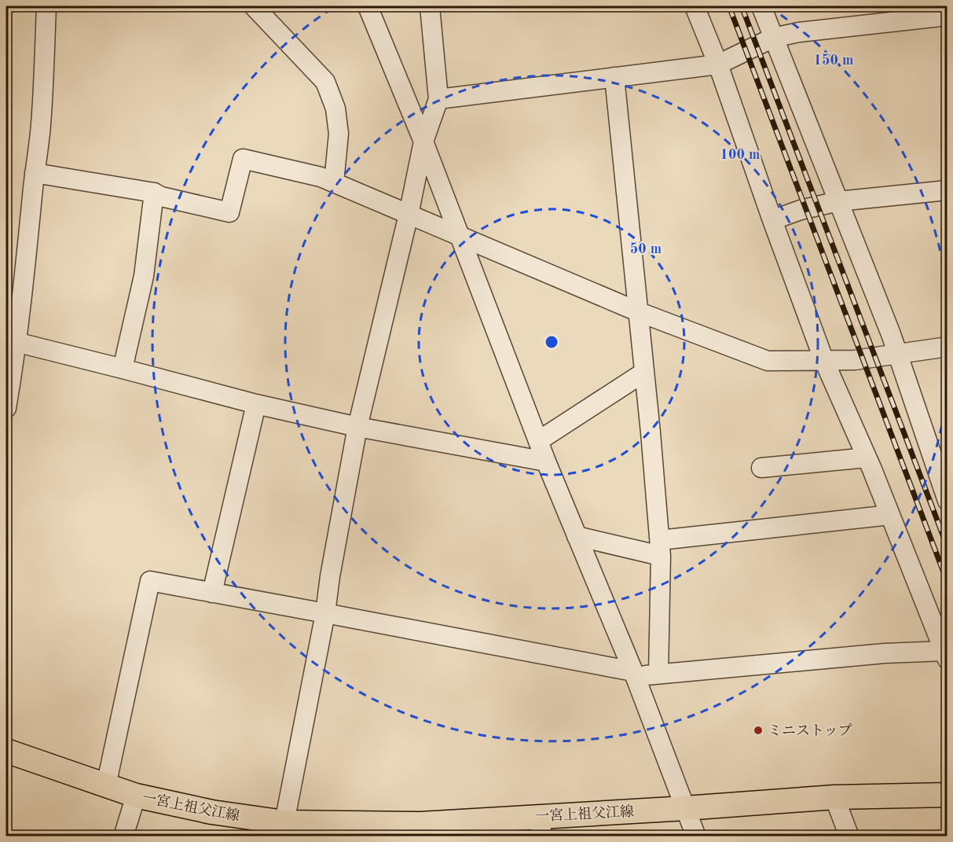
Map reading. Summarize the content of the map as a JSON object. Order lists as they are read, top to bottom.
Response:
{
  "streets": {
    "main road": ["一宮上祖父江線"]
  },
  "places": ["ミニストップ"],
  "rings": ["150 m", "100 m", "50 m"]
}
